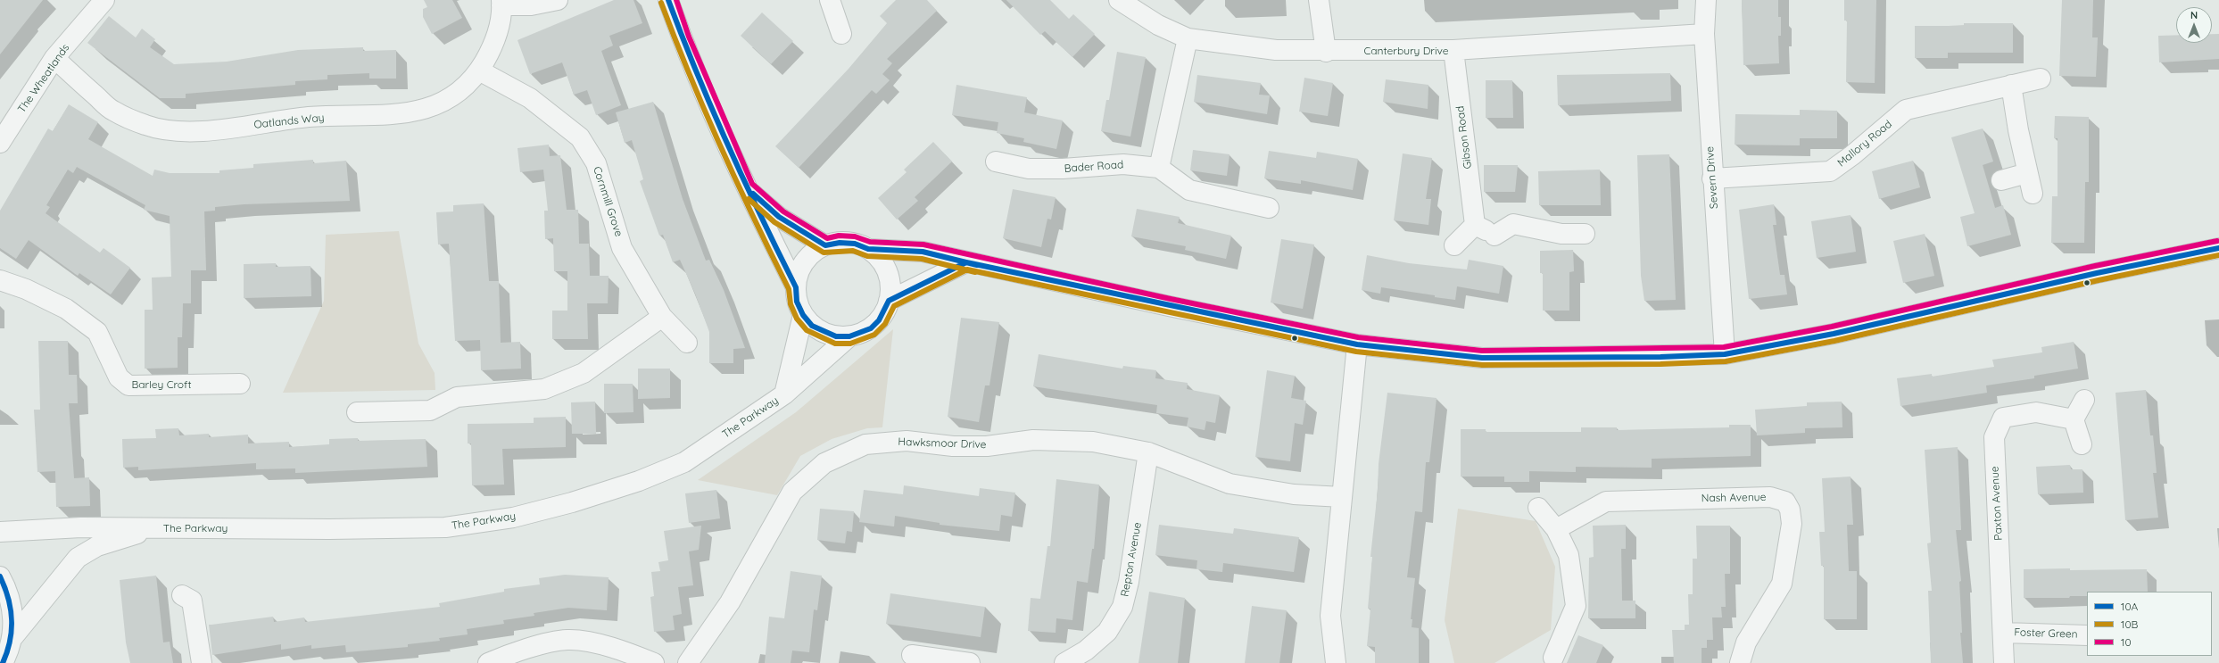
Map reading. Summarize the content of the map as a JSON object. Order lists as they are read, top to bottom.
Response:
{
  "streets": {
    "street": [
      "Canterbury Drive",
      "The Wheatlands",
      "Oatlands Way",
      "Gibson Road",
      "Mallory Road",
      "Bader Road",
      "Severn Drive",
      "Cornmill Grove",
      "Barley Croft",
      "The Parkway",
      "Hawksmoor Drive",
      "Nash Avenue",
      "Paxton Avenue",
      "Repton Avenue",
      "Foster Green"
    ]
  },
  "crossings": [
    ["Canterbury Drive", "Gibson Road"],
    ["Canterbury Drive", "Severn Drive"],
    ["The Wheatlands", "Oatlands Way"],
    ["Oatlands Way", "Cornmill Grove"],
    ["Mallory Road", "Severn Drive"],
    ["Hawksmoor Drive", "Repton Avenue"],
    ["Paxton Avenue", "Foster Green"]
  ],
  "lines": ["transit line 10A", "transit line 10", "transit line 10B"],
  "legend": ["10A", "10B", "10"],
  "north": "top"
}
